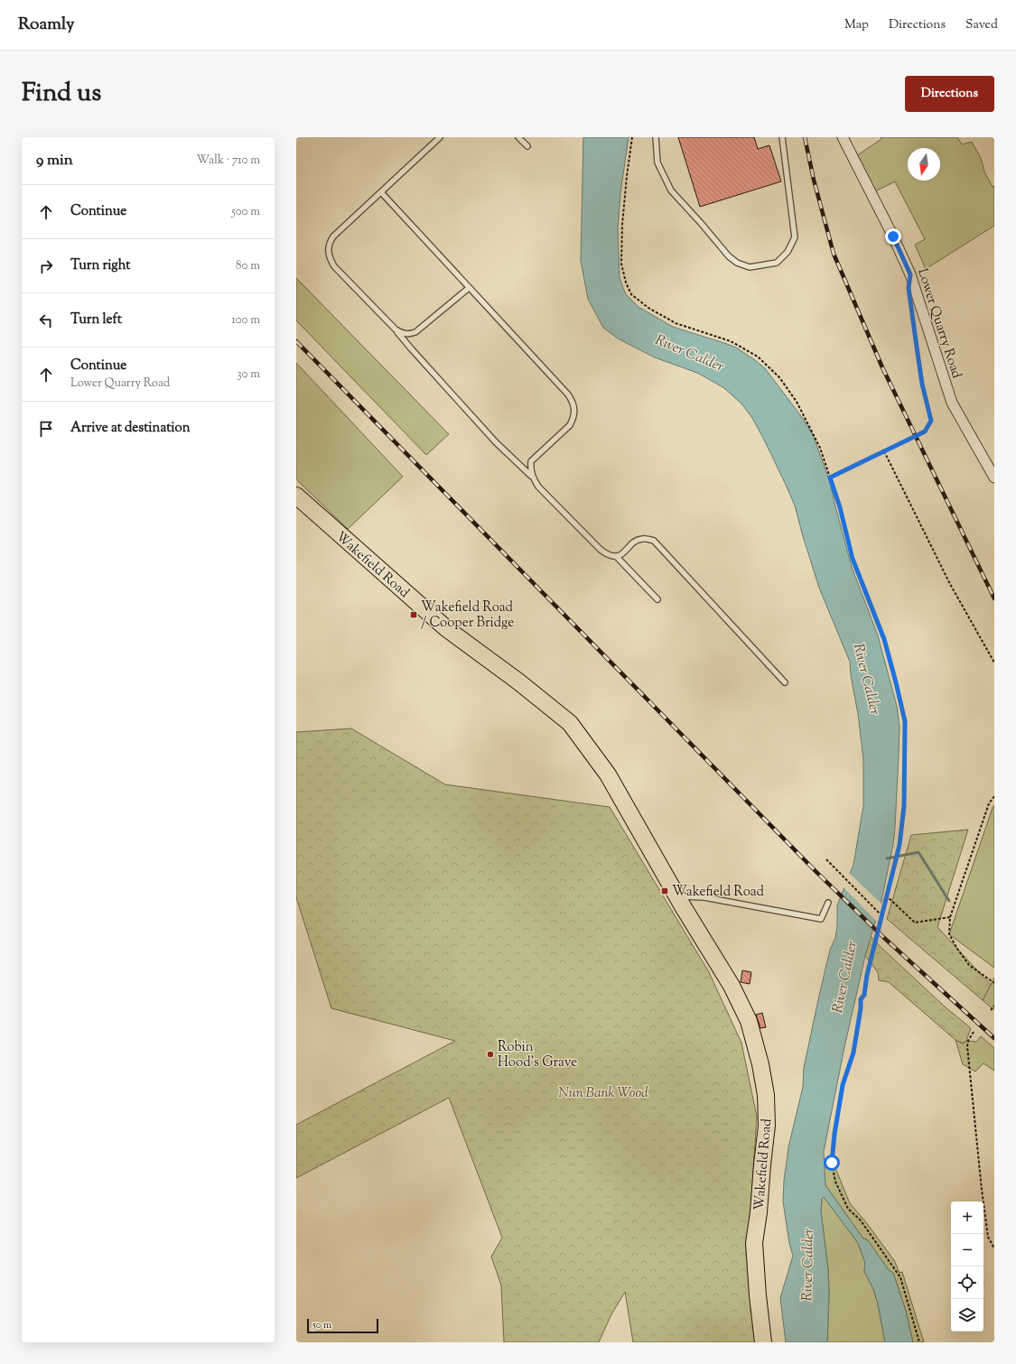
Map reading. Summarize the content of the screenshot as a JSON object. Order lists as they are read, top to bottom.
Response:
{
  "streets": {
    "highway": ["Wakefield Road"],
    "street": ["Lower Quarry Road"]
  },
  "water": ["River Calder"],
  "parks": ["Nun Bank Wood"],
  "places": {
    "transit": ["Wakefield Road / Cooper Bridge", "Wakefield Road"],
    "other": ["Robin Hood's Grave"]
  },
  "scale_bar": "50 m",
  "north": "bottom",
  "page": {
    "header": "Roamly",
    "nav": ["Map", "Directions", "Saved"],
    "title": "Find us",
    "buttons": "Directions",
    "heading": ["9 min", "Walk · 710 m"],
    "list": [
      ["Continue", "500 m"],
      ["Turn right", "80 m"],
      ["Turn left", "100 m"],
      ["Continue", "Lower Quarry Road", "30 m"],
      "Arrive at destination"
    ],
    "map_buttons": ["+", "−"],
    "scale": "50 m"
  }
}
